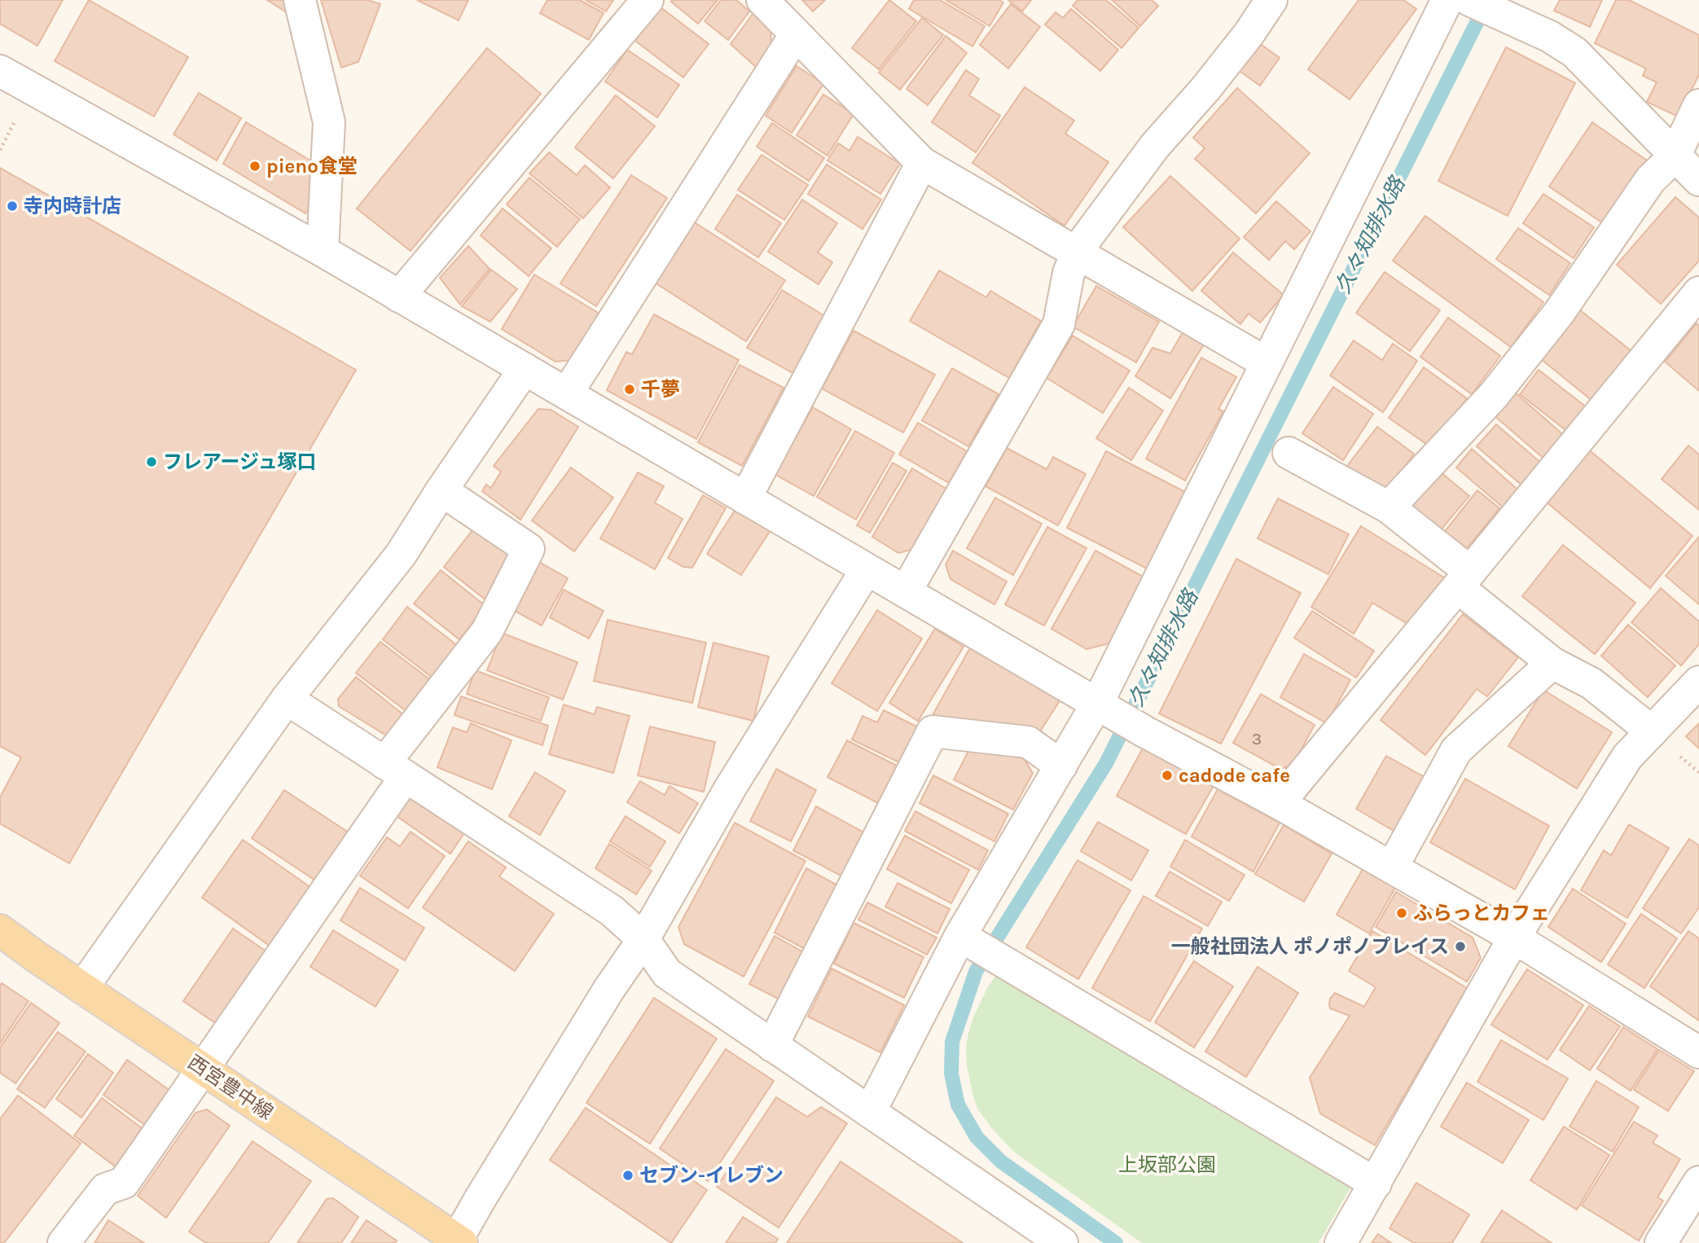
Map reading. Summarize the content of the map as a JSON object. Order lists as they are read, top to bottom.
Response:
{
  "streets": {
    "main road": ["西宮豊中線"]
  },
  "water": ["久々知排水路"],
  "parks": ["上坂部公園"],
  "places": [
    "pieno食堂",
    "寺内時計店",
    "千夢",
    "フレアージュ塚口",
    "cadode cafe",
    "ふらっとカフェ",
    "一般社団法人 ポノポノプレイス",
    "セブン-イレブン"
  ],
  "house_numbers": ["3"]
}
